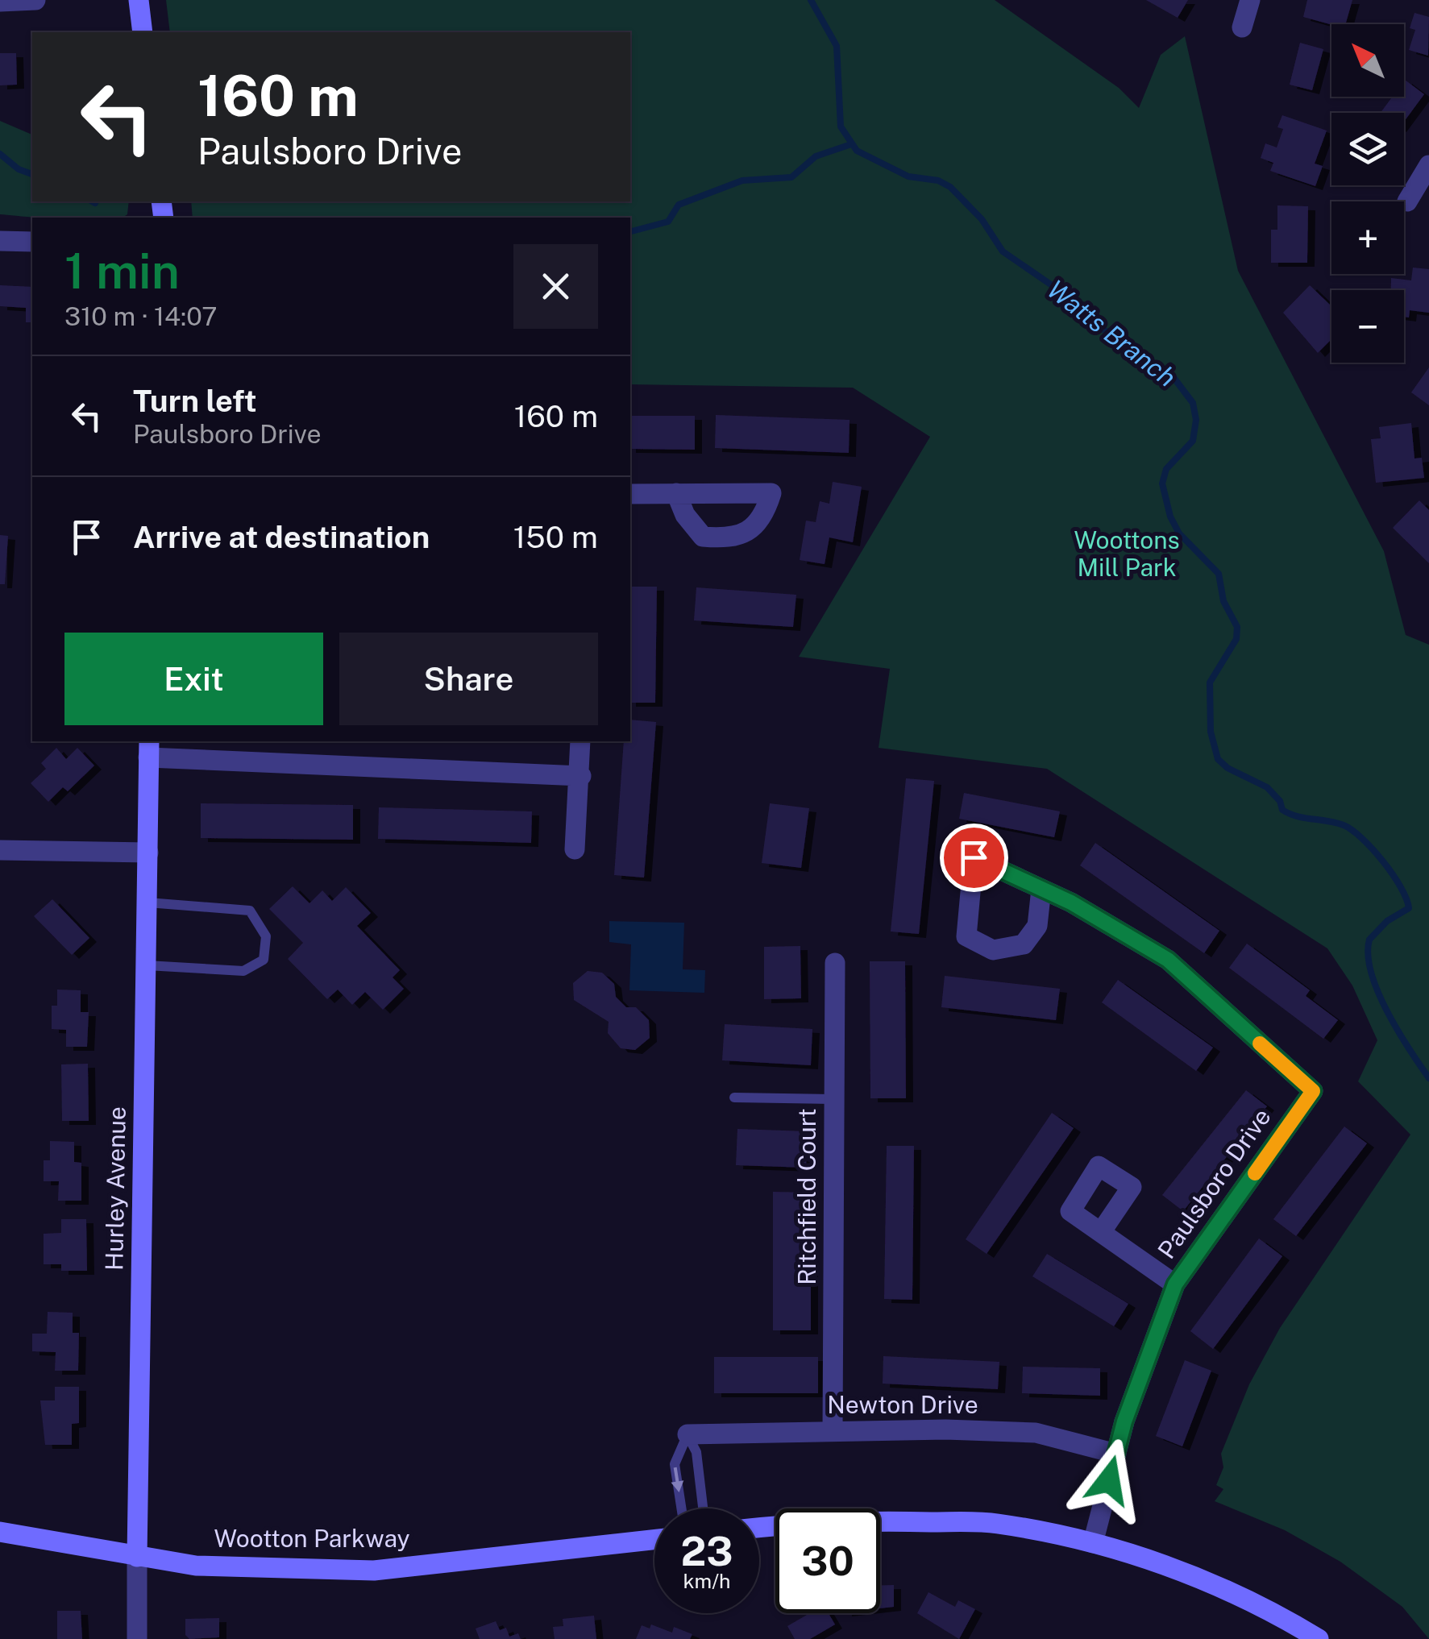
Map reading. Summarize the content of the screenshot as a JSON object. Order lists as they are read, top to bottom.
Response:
{
  "streets": {
    "main road": ["Hurley Avenue", "Wootton Parkway"],
    "street": ["Paulsboro Drive", "Ritchfield Court", "Newton Drive"]
  },
  "crossings": [
    ["Paulsboro Drive", "Newton Drive"],
    ["Hurley Avenue", "Wootton Parkway"],
    ["Ritchfield Court", "Newton Drive"]
  ],
  "water": ["Watts Branch"],
  "parks": ["Woottons Mill Park"],
  "north": "top left",
  "page": {
    "map_buttons": ["+", "−"],
    "turn": ["160 m", "Paulsboro Drive"],
    "heading": ["1 min", "310 m · 14:07"],
    "list": [
      {
        "name": "Turn left",
        "note": "Paulsboro Drive",
        "value": "160 m"
      },
      {
        "name": "Arrive at destination",
        "value": "150 m"
      }
    ],
    "buttons": ["Exit", "Share"],
    "speed": "23 km/h",
    "limit": "30"
  }
}
